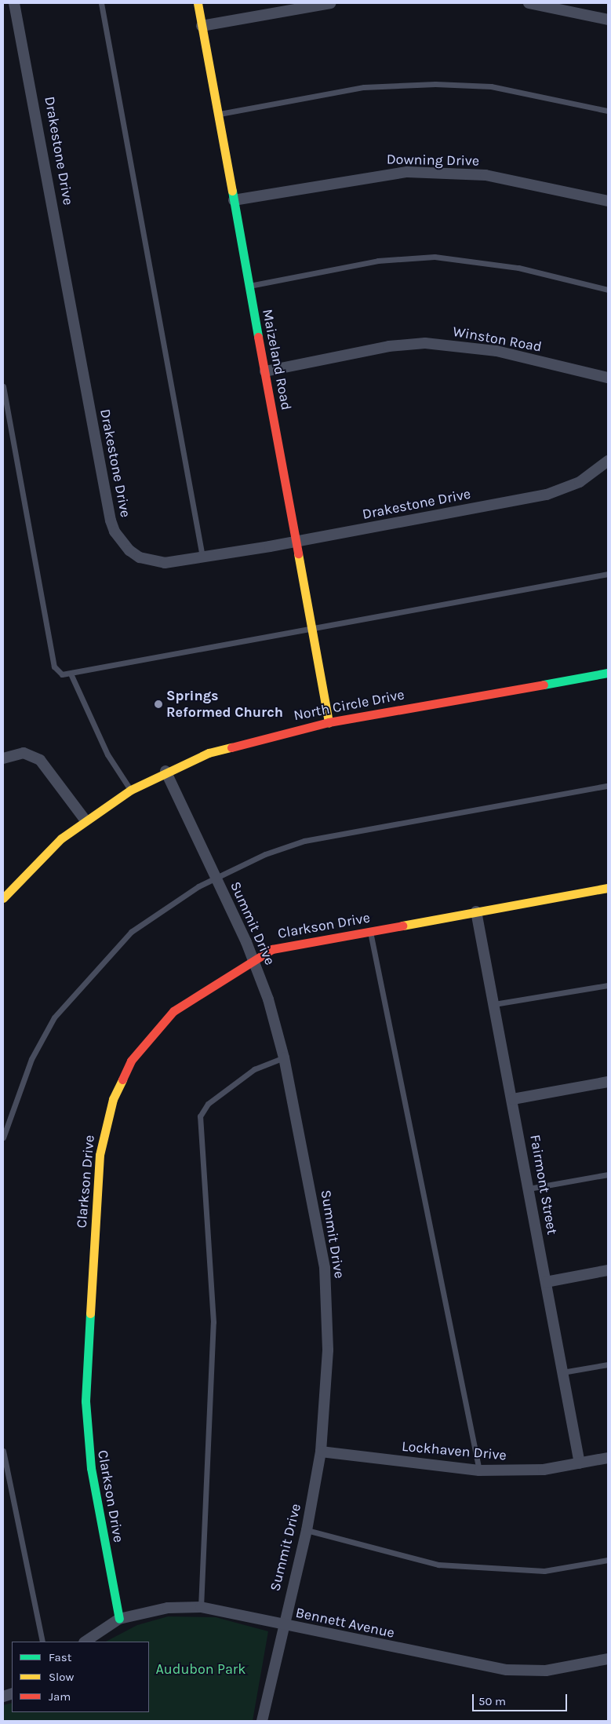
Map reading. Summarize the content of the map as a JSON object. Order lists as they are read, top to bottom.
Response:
{
  "streets": {
    "main road": ["Maizeland Road", "North Circle Drive", "Clarkson Drive"],
    "street": [
      "Drakestone Drive",
      "Downing Drive",
      "Winston Road",
      "Summit Drive",
      "Fairmont Street",
      "Lockhaven Drive",
      "Bennett Avenue"
    ]
  },
  "crossings": [
    ["Drakestone Drive", "Maizeland Road"],
    ["Downing Drive", "Maizeland Road"],
    ["Winston Road", "Maizeland Road"],
    ["Maizeland Road", "North Circle Drive"],
    ["North Circle Drive", "Summit Drive"],
    ["Summit Drive", "Clarkson Drive"],
    ["Summit Drive", "Lockhaven Drive"],
    ["Summit Drive", "Bennett Avenue"],
    ["Clarkson Drive", "Fairmont Street"],
    ["Clarkson Drive", "Bennett Avenue"],
    ["Fairmont Street", "Lockhaven Drive"]
  ],
  "parks": ["Audubon Park"],
  "places": ["Springs Reformed Church"],
  "legend": ["Fast", "Slow", "Jam"],
  "scale_bar": "50 m"
}
